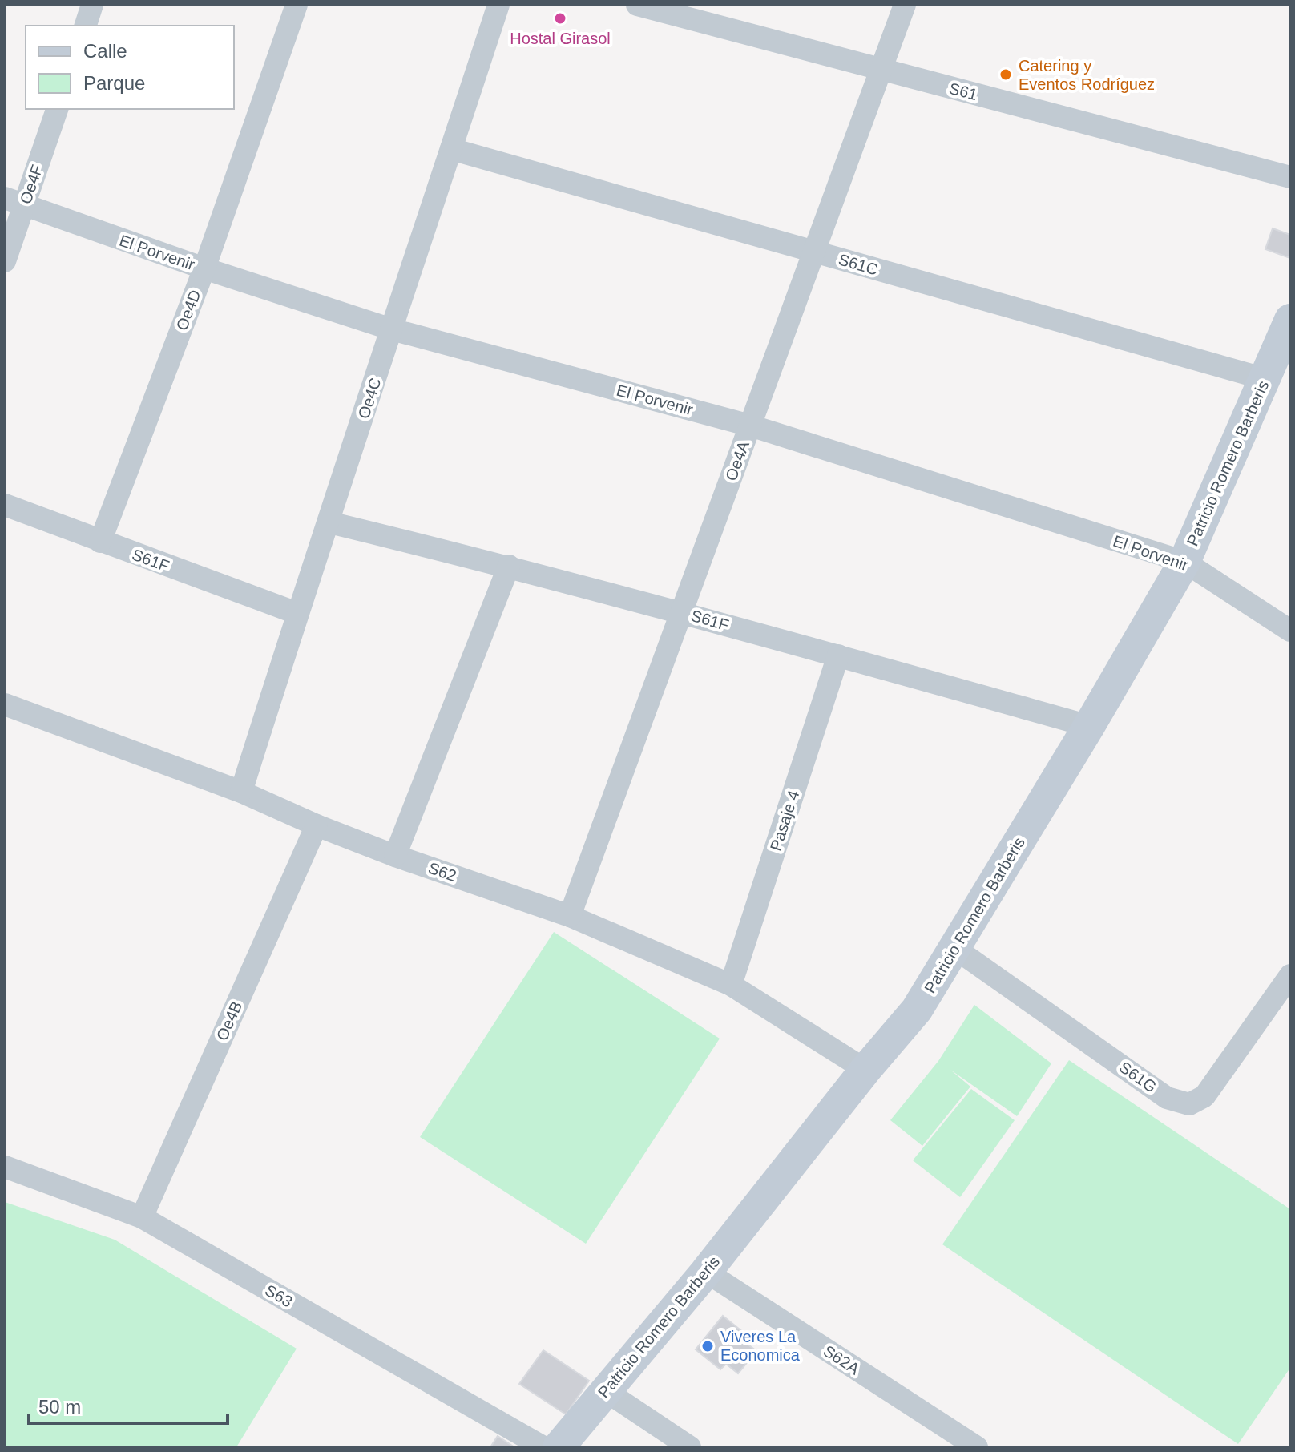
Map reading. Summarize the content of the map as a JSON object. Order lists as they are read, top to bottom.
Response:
{
  "streets": {
    "street": [
      "S61",
      "Oe4F",
      "El Porvenir",
      "S61C",
      "Oe4D",
      "Oe4C",
      "Oe4A",
      "Patricio Romero Barberis",
      "S61F",
      "Pasaje 4",
      "S62",
      "Oe4B",
      "S61G",
      "S63",
      "S62A"
    ]
  },
  "crossings": [
    ["S61", "Oe4A"],
    ["Oe4F", "El Porvenir"],
    ["El Porvenir", "Oe4D"],
    ["El Porvenir", "Oe4C"],
    ["El Porvenir", "Oe4A"],
    ["El Porvenir", "Patricio Romero Barberis"],
    ["S61C", "Oe4C"],
    ["S61C", "Oe4A"],
    ["S61C", "Patricio Romero Barberis"],
    ["Oe4D", "S61F"],
    ["Oe4C", "S61F"],
    ["Oe4C", "S62"],
    ["Oe4A", "S61F"],
    ["Oe4A", "S62"],
    ["Patricio Romero Barberis", "S61F"],
    ["Patricio Romero Barberis", "S62"],
    ["Patricio Romero Barberis", "S61G"],
    ["Patricio Romero Barberis", "S62A"],
    ["S61F", "Pasaje 4"],
    ["Pasaje 4", "S62"],
    ["S62", "Oe4B"],
    ["Oe4B", "S63"]
  ],
  "places": ["Hostal Girasol", "Catering y Eventos Rodríguez", "Viveres La Economica"],
  "legend": ["Calle", "Parque"],
  "scale_bar": "50 m"
}
